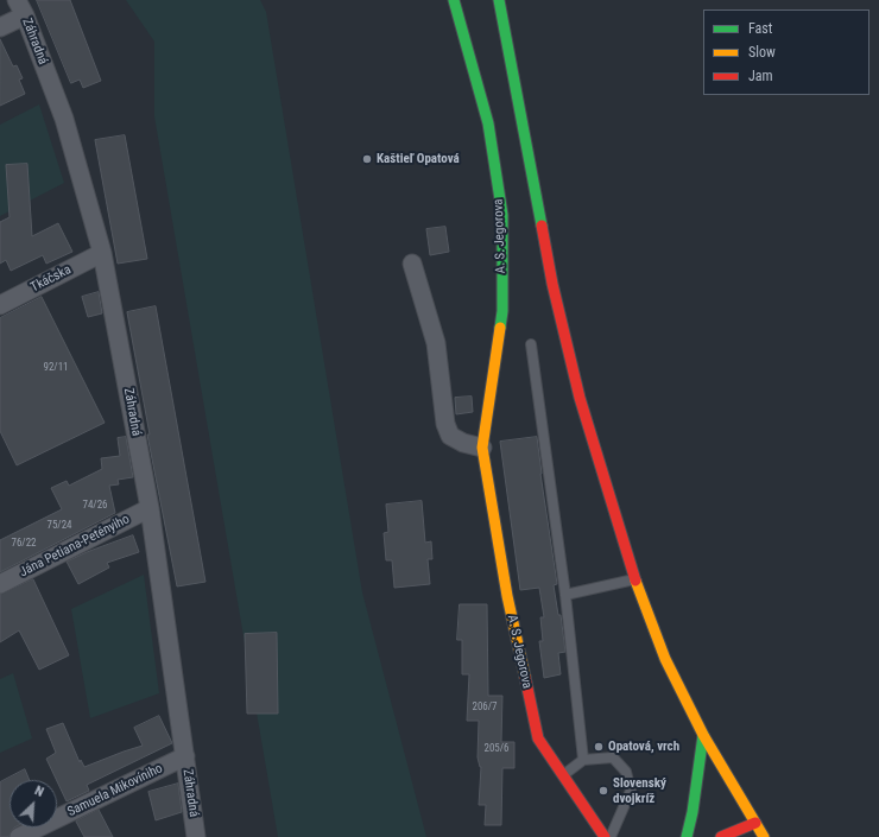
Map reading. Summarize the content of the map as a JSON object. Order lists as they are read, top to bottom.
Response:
{
  "streets": {
    "main road": ["A. S. Jegorova"],
    "street": [
      "Záhradná",
      "Tkáčska",
      "Jána Petiana-Petényiho",
      "Samuela Mikovíniho"
    ]
  },
  "crossings": [
    ["Záhradná", "Tkáčska"],
    ["Záhradná", "Jána Petiana-Petényiho"],
    ["Záhradná", "Samuela Mikovíniho"]
  ],
  "places": ["Kaštieľ Opatová", "Opatová, vrch", "Slovenský dvojkríž"],
  "house_numbers": [
    "92/11",
    "74/26",
    "75/24",
    "76/22",
    "206/7",
    "205/6"
  ],
  "legend": ["Fast", "Slow", "Jam"],
  "north": "top right"
}
